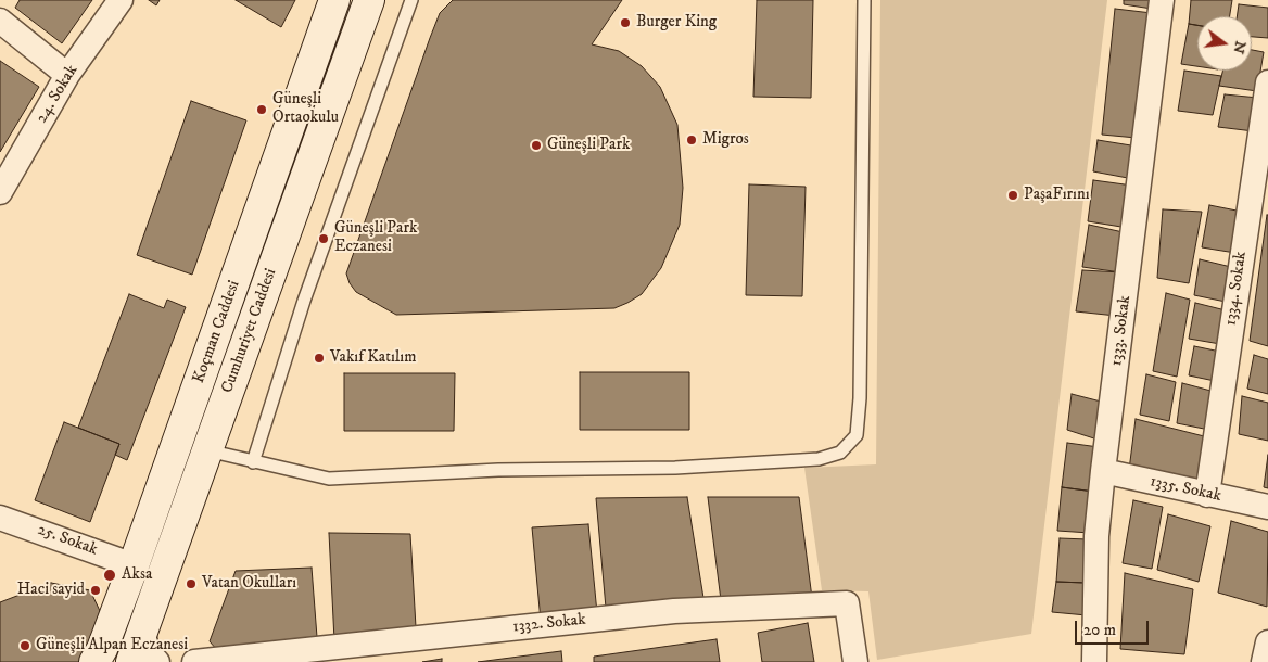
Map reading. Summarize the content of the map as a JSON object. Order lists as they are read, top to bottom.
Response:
{
  "streets": {
    "main road": ["Cumhuriyet Caddesi", "Koçman Caddesi"],
    "street": [
      "24. Sokak",
      "1334. Sokak",
      "1333. Sokak",
      "1335. Sokak",
      "25. Sokak",
      "1332. Sokak"
    ]
  },
  "crossings": [
    ["1334. Sokak", "1335. Sokak"],
    ["1333. Sokak", "1335. Sokak"],
    ["Koçman Caddesi", "25. Sokak"]
  ],
  "places": [
    "Burger King",
    "Güneşli Ortaokulu",
    "Migros",
    "Güneşli Park",
    "PaşaFırını",
    "Güneşli Park Eczanesi",
    "Vakıf Katılım",
    "Aksa",
    "Vatan Okulları",
    "Haci sayid",
    "Güneşli Alpan Eczanesi"
  ],
  "scale_bar": "20 m",
  "north": "right"
}
